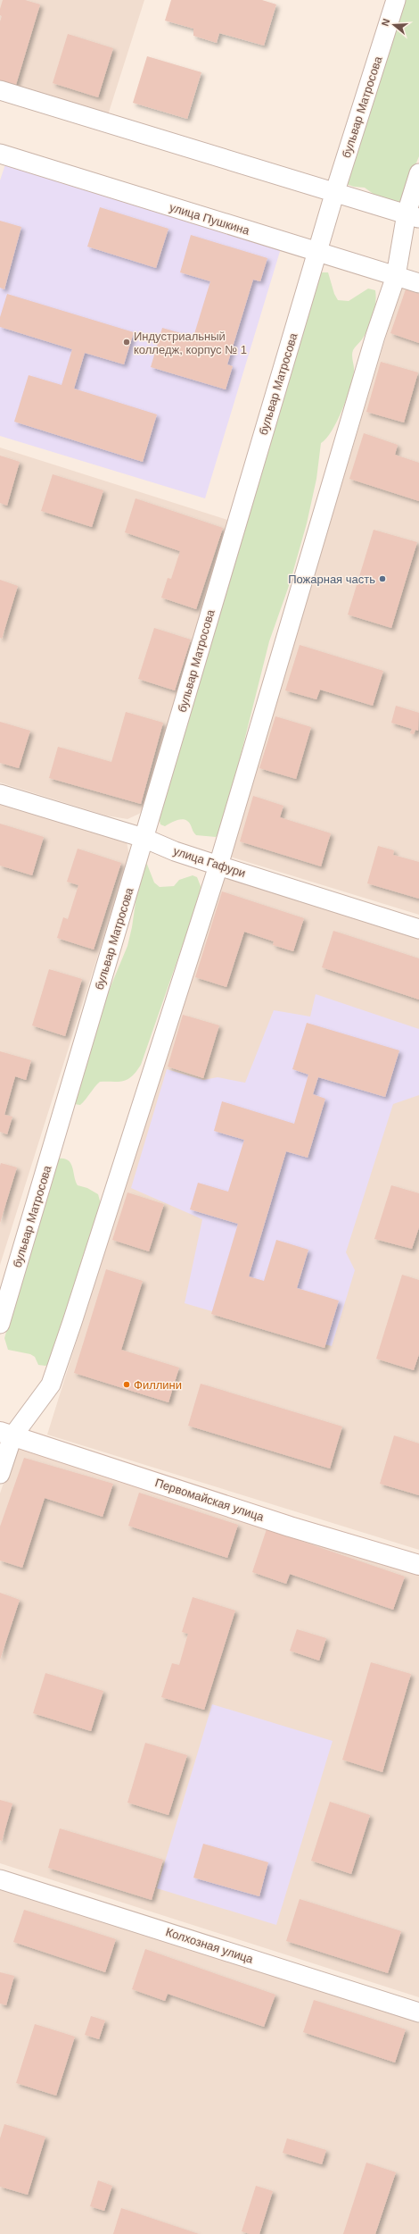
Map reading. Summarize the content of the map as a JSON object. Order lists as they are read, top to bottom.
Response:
{
  "streets": {
    "street": [
      "бульвар Матросова",
      "улица Пушкина",
      "улица Гафури",
      "Первомайская улица",
      "Колхозная улица"
    ]
  },
  "crossings": [
    ["бульвар Матросова", "улица Пушкина"],
    ["бульвар Матросова", "улица Гафури"]
  ],
  "places": ["Индустриальный колледж, корпус № 1", "Пожарная часть", "Филлини"],
  "north": "left"
}
